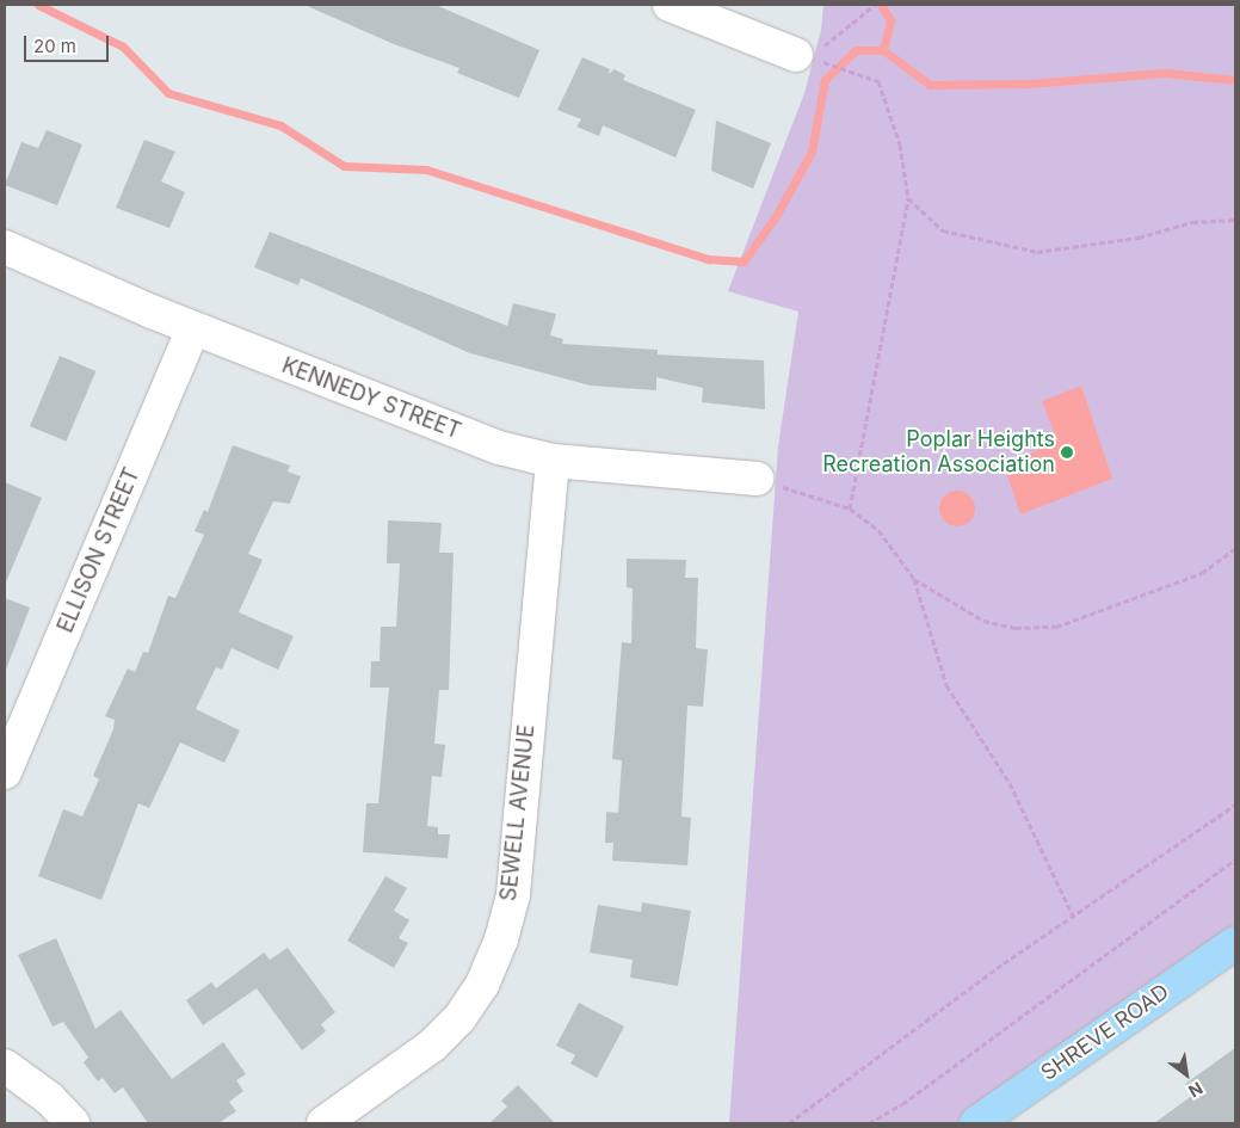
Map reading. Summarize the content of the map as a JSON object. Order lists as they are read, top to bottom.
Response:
{
  "streets": {
    "main road": ["SHREVE ROAD"],
    "street": ["KENNEDY STREET", "ELLISON STREET", "SEWELL AVENUE"]
  },
  "crossings": [
    ["KENNEDY STREET", "ELLISON STREET"],
    ["KENNEDY STREET", "SEWELL AVENUE"]
  ],
  "places": ["Poplar Heights Recreation Association"],
  "scale_bar": "20 m",
  "north": "bottom right"
}
